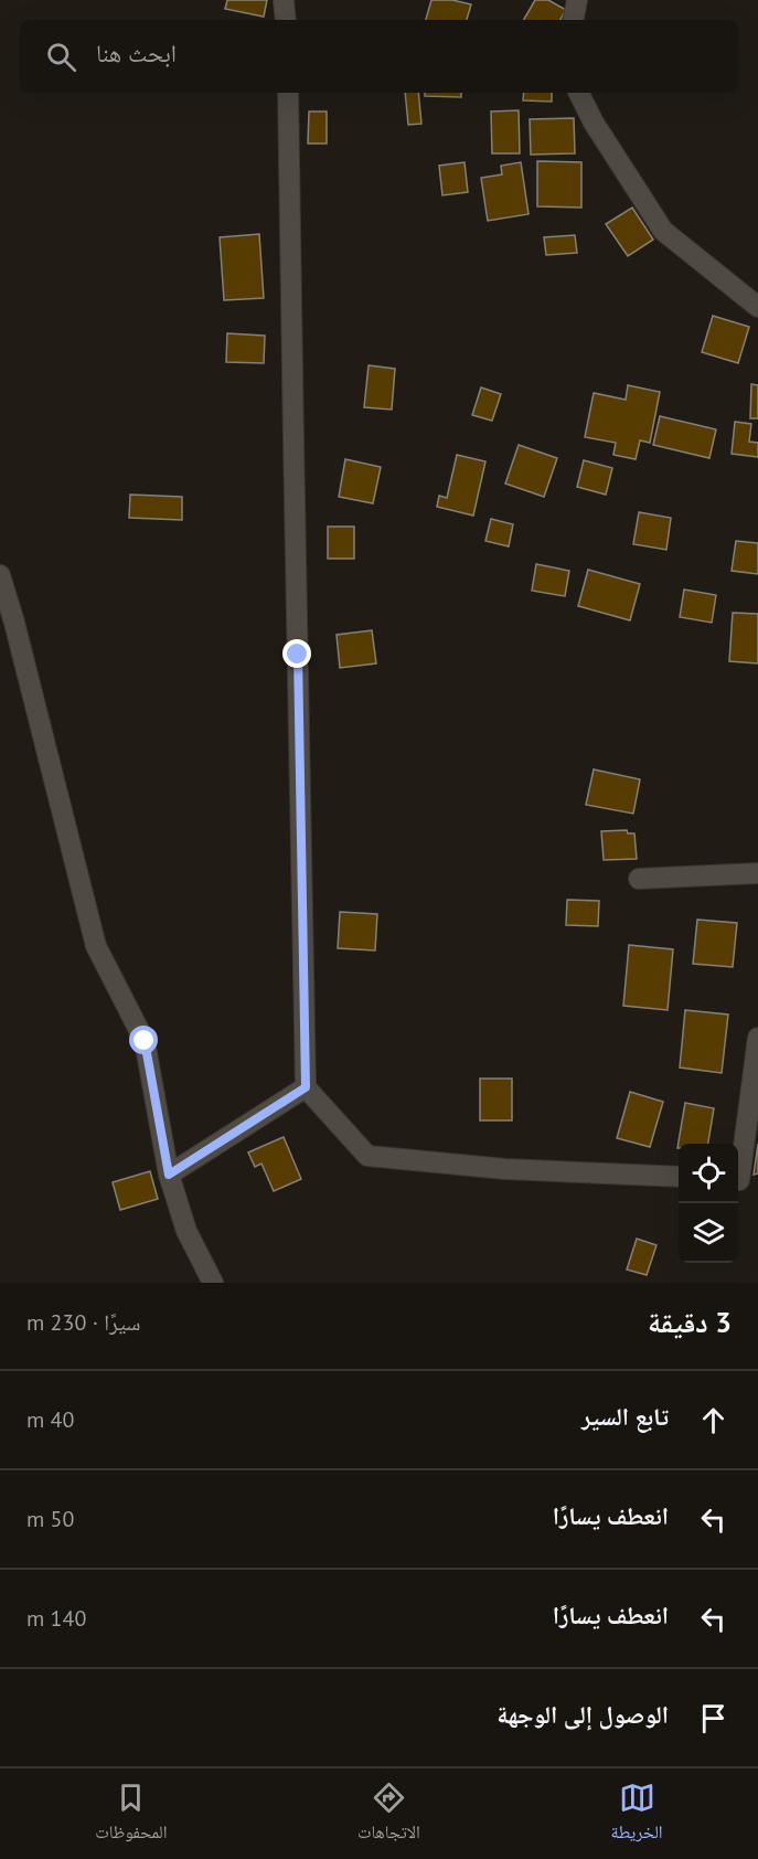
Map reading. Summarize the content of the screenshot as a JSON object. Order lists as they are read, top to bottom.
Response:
{
  "page": {
    "search": "ابحث هنا",
    "heading": ["3 دقيقة", "سيرًا · 230 m"],
    "list": [
      ["تابع السير", "40 m"],
      ["انعطف يسارًا", "50 m"],
      ["انعطف يسارًا", "140 m"],
      "الوصول إلى الوجهة"
    ],
    "nav": ["الخريطة", "الاتجاهات", "المحفوظات"]
  }
}
